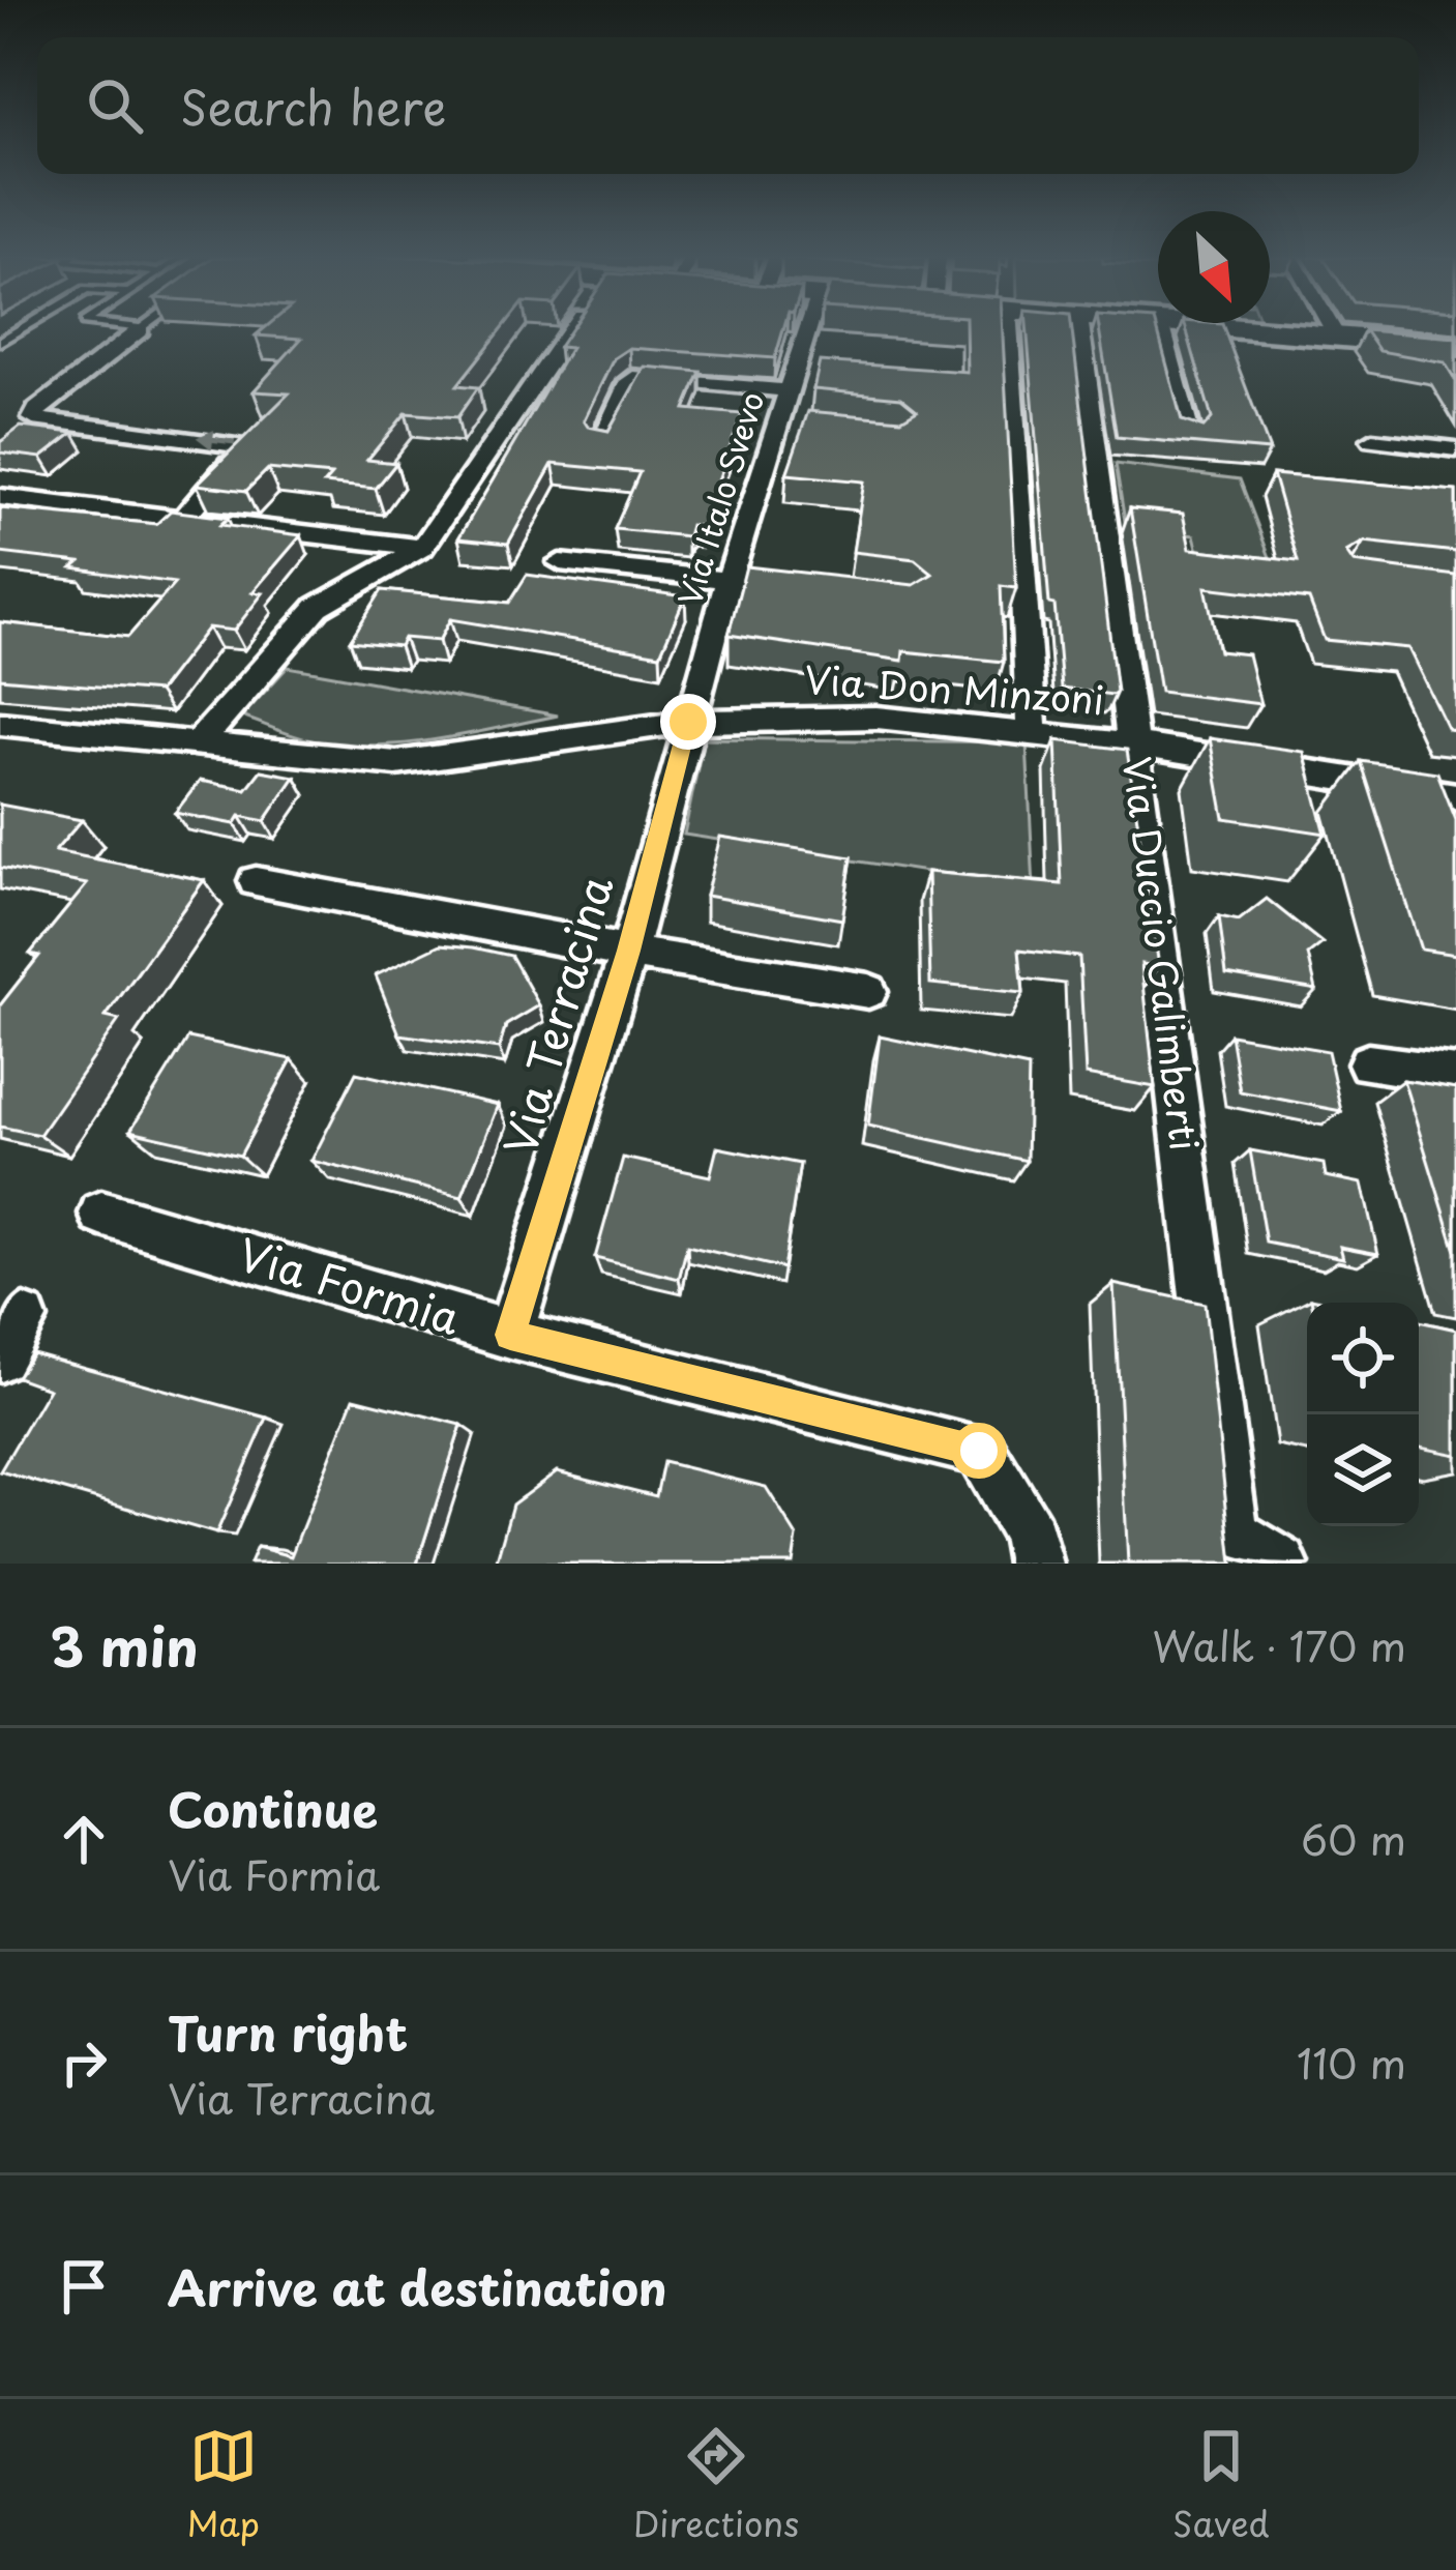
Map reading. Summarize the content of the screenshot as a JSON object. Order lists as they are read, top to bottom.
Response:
{
  "streets": {
    "street": [
      "Via Italo Svevo",
      "Via Don Minzoni",
      "Via Duccio Galimberti",
      "Via Terracina",
      "Via Formia"
    ]
  },
  "crossings": [
    ["Via Italo Svevo", "Via Don Minzoni"],
    ["Via Italo Svevo", "Via Terracina"],
    ["Via Don Minzoni", "Via Duccio Galimberti"],
    ["Via Don Minzoni", "Via Terracina"],
    ["Via Terracina", "Via Formia"]
  ],
  "north": "bottom right",
  "page": {
    "search": "Search here",
    "heading": ["3 min", "Walk · 170 m"],
    "list": [
      ["Continue", "Via Formia", "60 m"],
      ["Turn right", "Via Terracina", "110 m"],
      "Arrive at destination"
    ],
    "nav": ["Map", "Directions", "Saved"]
  }
}
